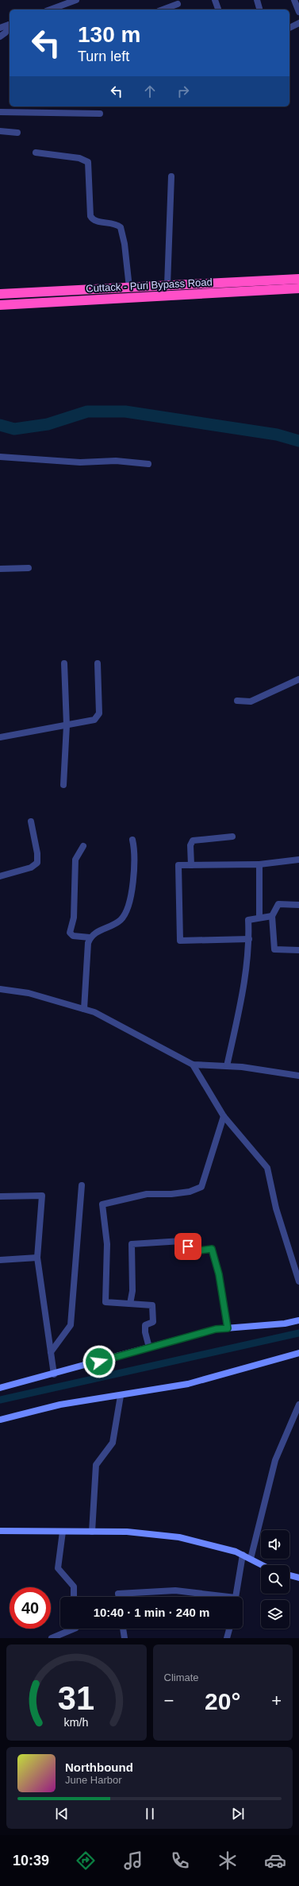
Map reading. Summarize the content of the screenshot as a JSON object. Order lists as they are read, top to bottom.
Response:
{
  "streets": {
    "highway": ["Cuttack - Puri Bypass Road"]
  },
  "page": {
    "turn": ["130 m", "Turn left"],
    "limit": "40",
    "trip": "10:40 · 1 min · 240 m",
    "tile": "Climate",
    "heat": ["−", "20°", "+"],
    "song": ["Northbound", "June Harbor"],
    "tabs": "10:39",
    "gauge": ["31", "km/h"]
  }
}
